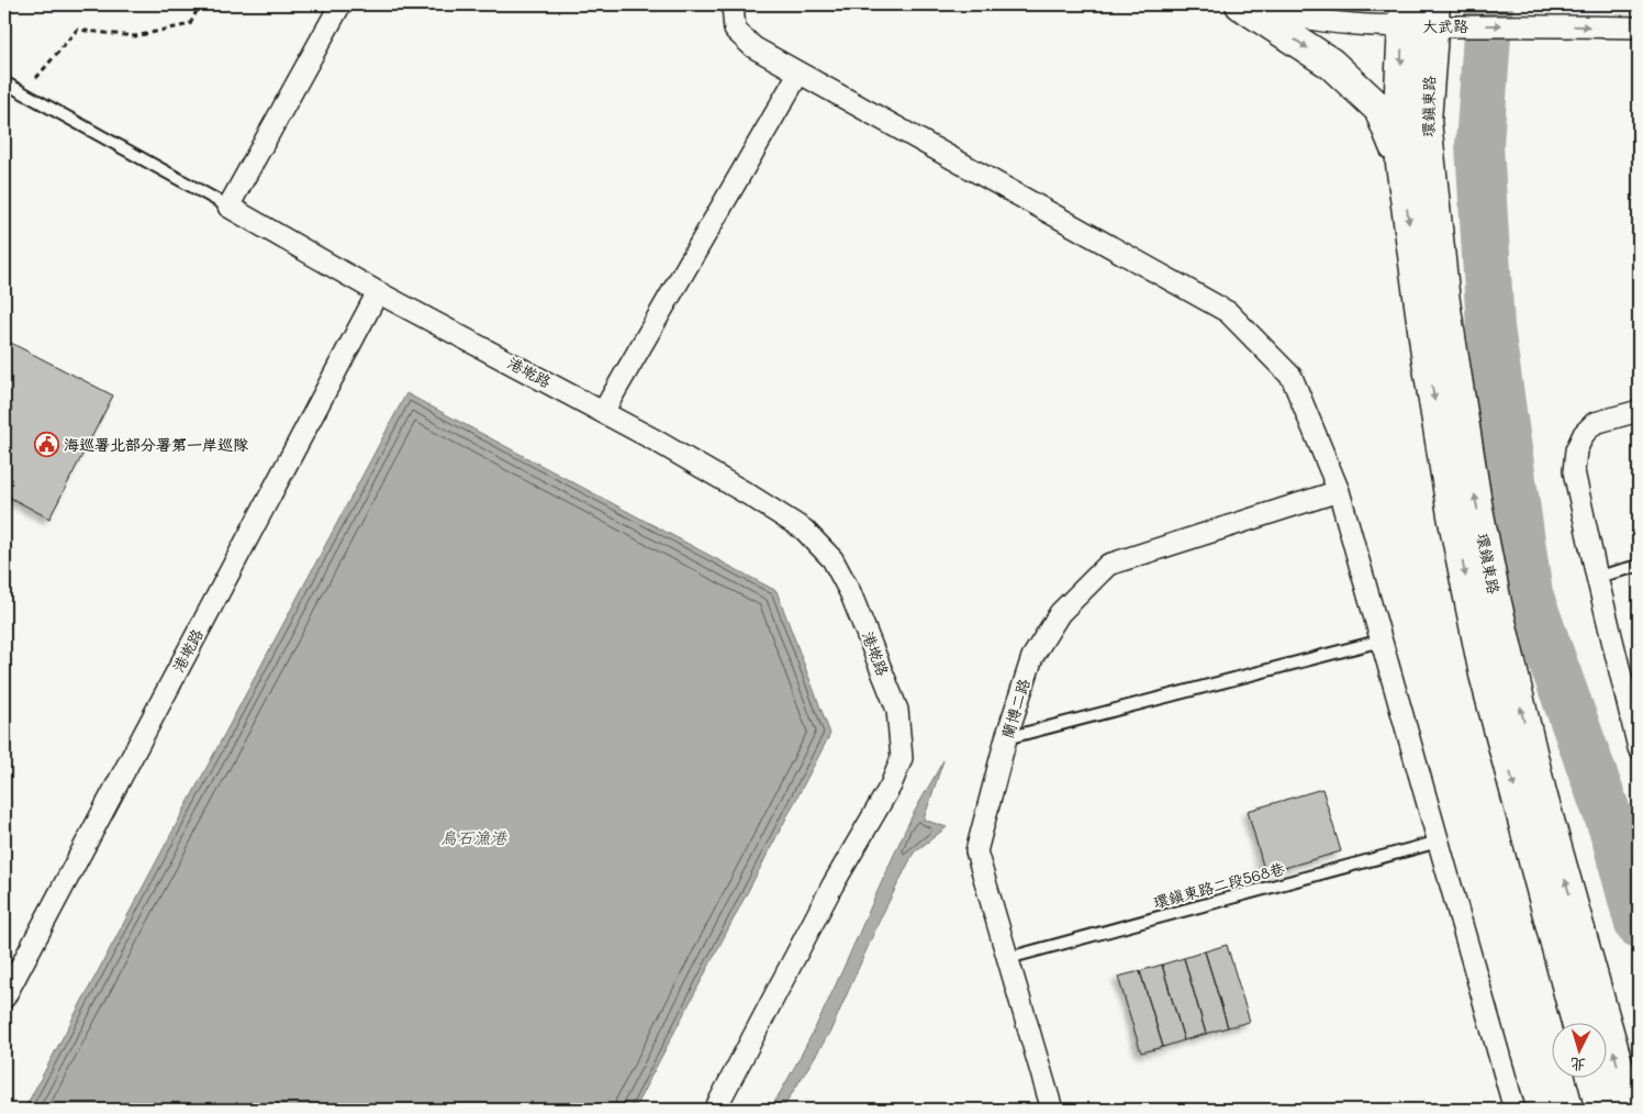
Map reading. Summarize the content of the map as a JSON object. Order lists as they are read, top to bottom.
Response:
{
  "streets": {
    "street": [
      "大武路",
      "環鎮東路",
      "港墘路",
      "蘭博二路"
    ],
    "lane": ["環鎮東路二段568巷"]
  },
  "crossings": [
    ["大武路", "環鎮東路"],
    ["蘭博二路", "環鎮東路二段568巷"]
  ],
  "one_way": ["大武路"],
  "water": ["烏石漁港"],
  "places": {
    "public building": ["海巡署北部分署第一岸巡隊"]
  },
  "north": "bottom"
}
